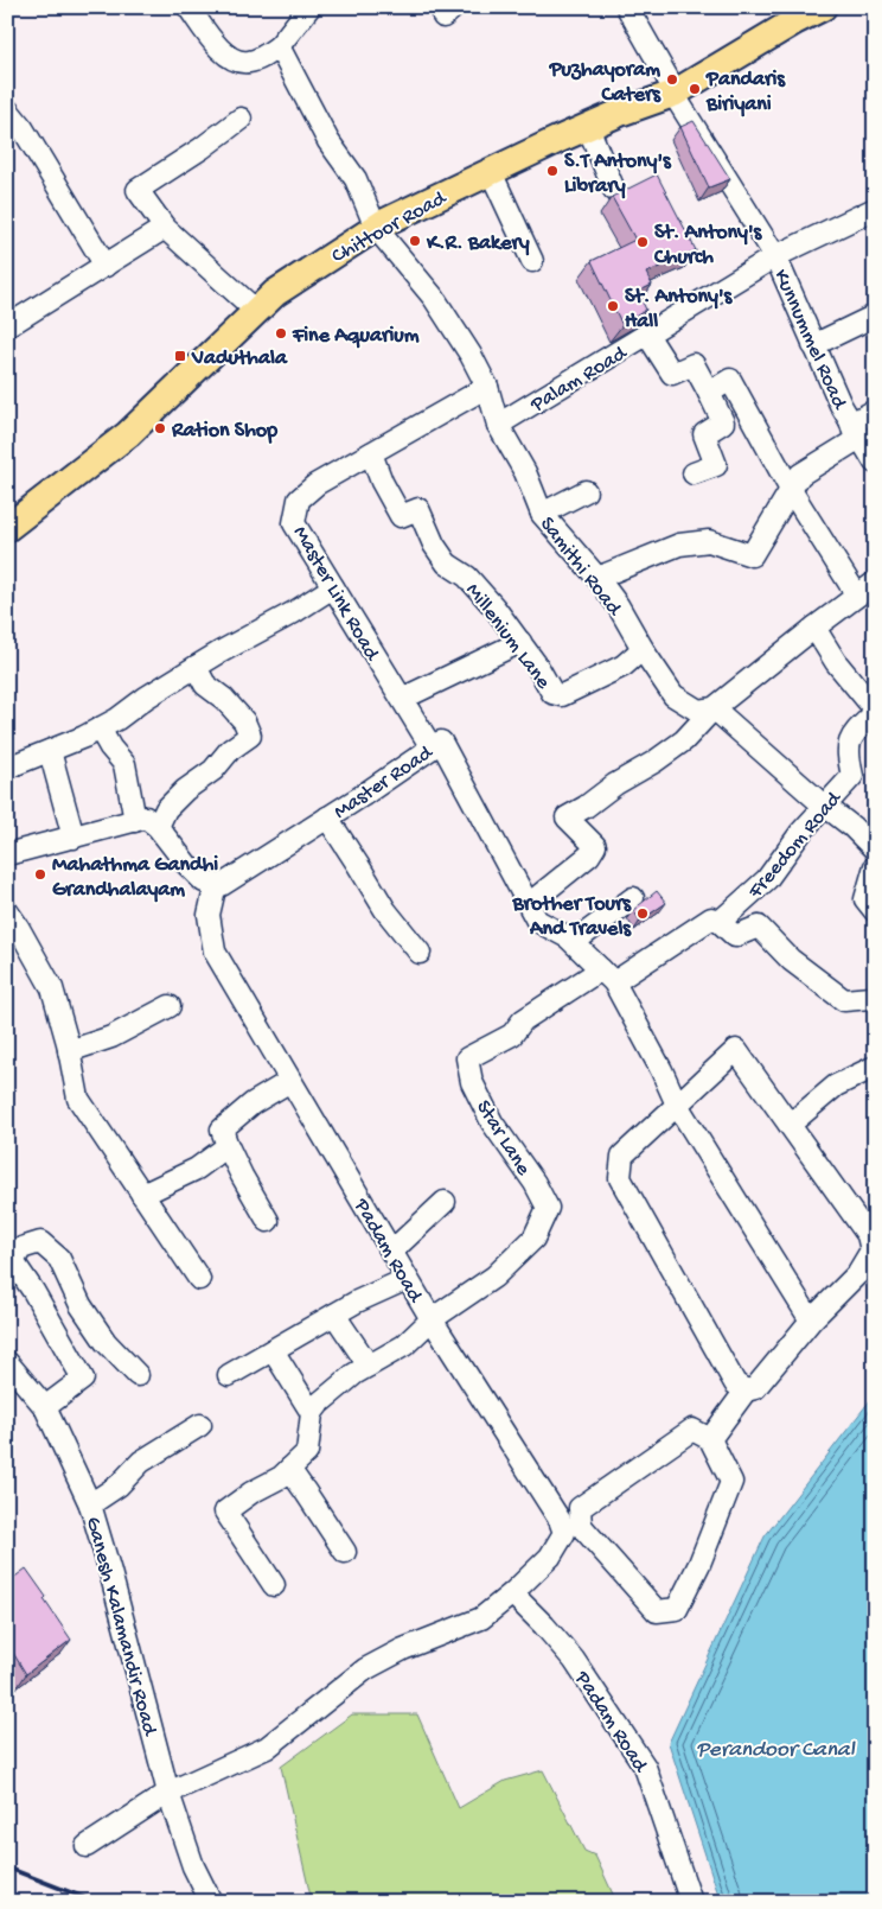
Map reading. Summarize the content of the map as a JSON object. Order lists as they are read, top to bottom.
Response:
{
  "streets": {
    "main road": ["Chittoor Road"],
    "street": [
      "Kunnummel Road",
      "Palam Road",
      "Samithi Road",
      "Master Link Road",
      "Millenium Lane",
      "Master Road",
      "Freedom Road",
      "Star Lane",
      "Padam Road",
      "Ganesh Kalamandir Road"
    ]
  },
  "crossings": [
    ["Chittoor Road", "Kunnummel Road"],
    ["Chittoor Road", "Samithi Road"],
    ["Kunnummel Road", "Palam Road"],
    ["Palam Road", "Samithi Road"],
    ["Samithi Road", "Master Link Road"],
    ["Samithi Road", "Millenium Lane"],
    ["Master Link Road", "Millenium Lane"],
    ["Master Link Road", "Master Road"],
    ["Master Road", "Freedom Road"],
    ["Master Road", "Star Lane"],
    ["Master Road", "Padam Road"],
    ["Freedom Road", "Star Lane"],
    ["Star Lane", "Padam Road"],
    ["Padam Road", "Ganesh Kalamandir Road"]
  ],
  "water": ["Perandoor Canal"],
  "places": {
    "other": [
      "Puzhayoram Caters",
      "Pandaris Biriyani",
      "S.T Antony's Library",
      "K.R. Bakery",
      "St. Antony's Church",
      "St. Antony's Hall",
      "Fine Aquarium",
      "Ration Shop",
      "Mahathma Gandhi Grandhalayam",
      "Brother Tours And Travels"
    ],
    "transit": ["Vaduthala"]
  }
}
